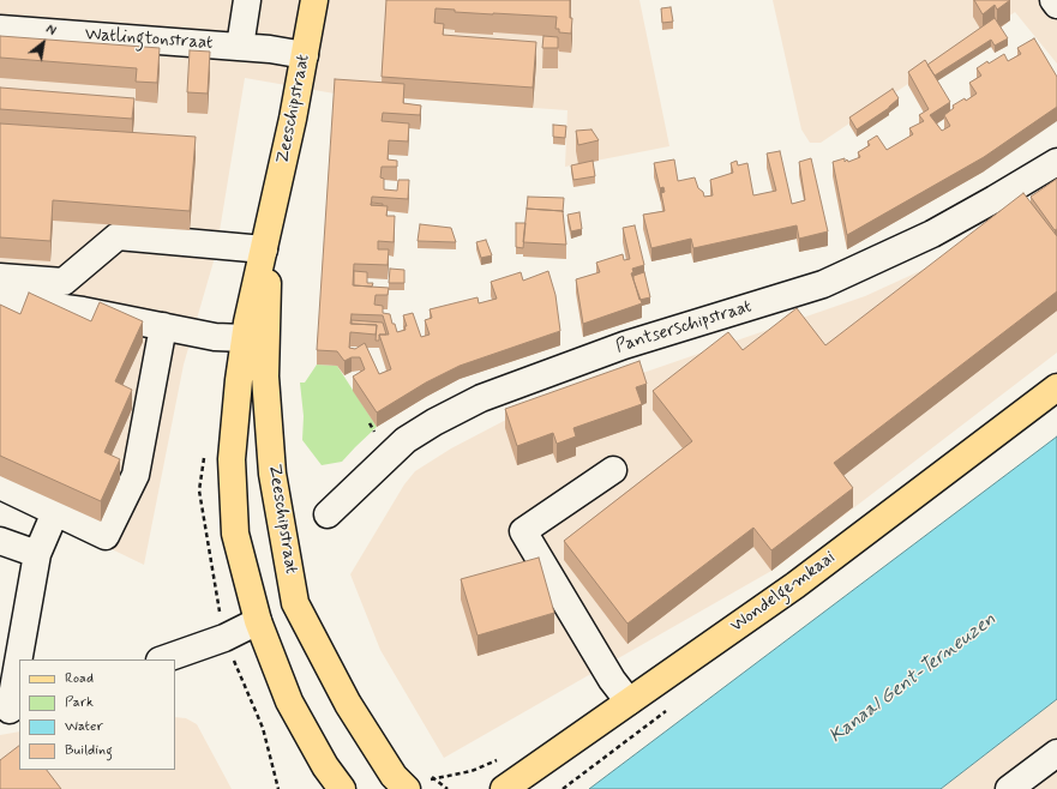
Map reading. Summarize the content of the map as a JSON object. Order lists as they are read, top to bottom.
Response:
{
  "streets": {
    "main road": ["Zeeschipstraat", "Wondelgemkaai"],
    "street": ["Watlingtonstraat", "Pantserschipstraat"]
  },
  "crossings": [
    ["Watlingtonstraat", "Zeeschipstraat"]
  ],
  "water": ["Kanaal Gent-Terneuzen"],
  "legend": [
    "Road",
    "Park",
    "Water",
    "Building"
  ],
  "north": "top right"
}
